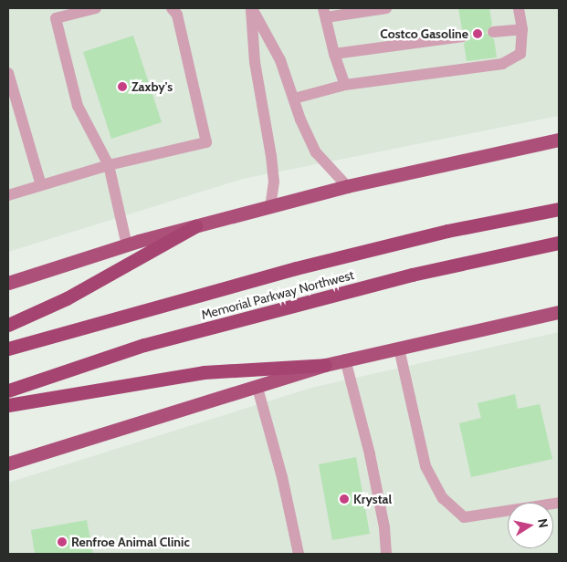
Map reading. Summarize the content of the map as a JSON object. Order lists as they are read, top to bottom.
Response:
{
  "streets": {
    "highway": ["Memorial Parkway Northwest"]
  },
  "places": [
    "Costco Gasoline",
    "Zaxby's",
    "Krystal",
    "Renfroe Animal Clinic"
  ],
  "north": "right"
}
